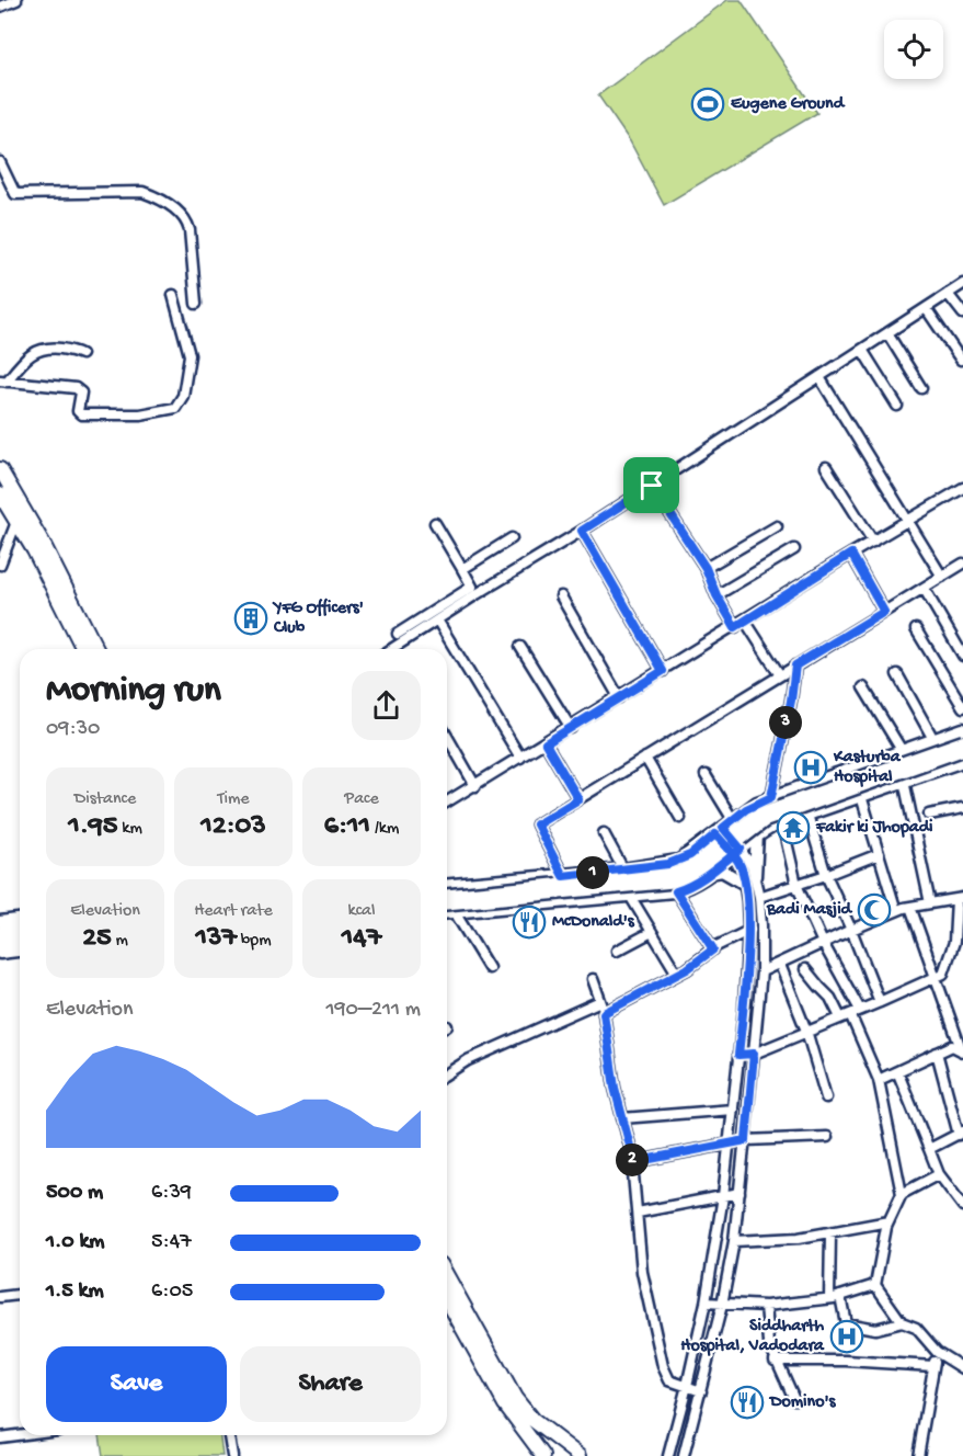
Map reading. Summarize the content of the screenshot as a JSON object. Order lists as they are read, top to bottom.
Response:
{
  "places": {
    "sports": ["Eugene Ground"],
    "building": ["YFG Officers' Club"],
    "hospital": ["Kasturba Hospital", "Siddharth Hospital, Vadodara"],
    "temple": ["Fakir ki Jhopadi"],
    "mosque": ["Badi Masjid"],
    "restaurant": ["McDonald's", "Domino's"]
  },
  "page": {
    "heading": ["Morning run", "09:30"],
    "pins": ["3", "1", "2"],
    "stats": [
      ["Distance", "1.95 km"],
      ["Time", "12:03"],
      ["Pace", "6:11 /km"],
      ["Elevation", "25 m"],
      ["Heart rate", "137 bpm"],
      ["kcal", "147"]
    ],
    "chart": ["Elevation", "190–211 m"],
    "list": [
      {
        "name": "500 m",
        "note": "6:39"
      },
      {
        "name": "1.0 km",
        "note": "5:47"
      },
      {
        "name": "1.5 km",
        "note": "6:05"
      }
    ],
    "buttons": ["Save", "Share"]
  }
}
